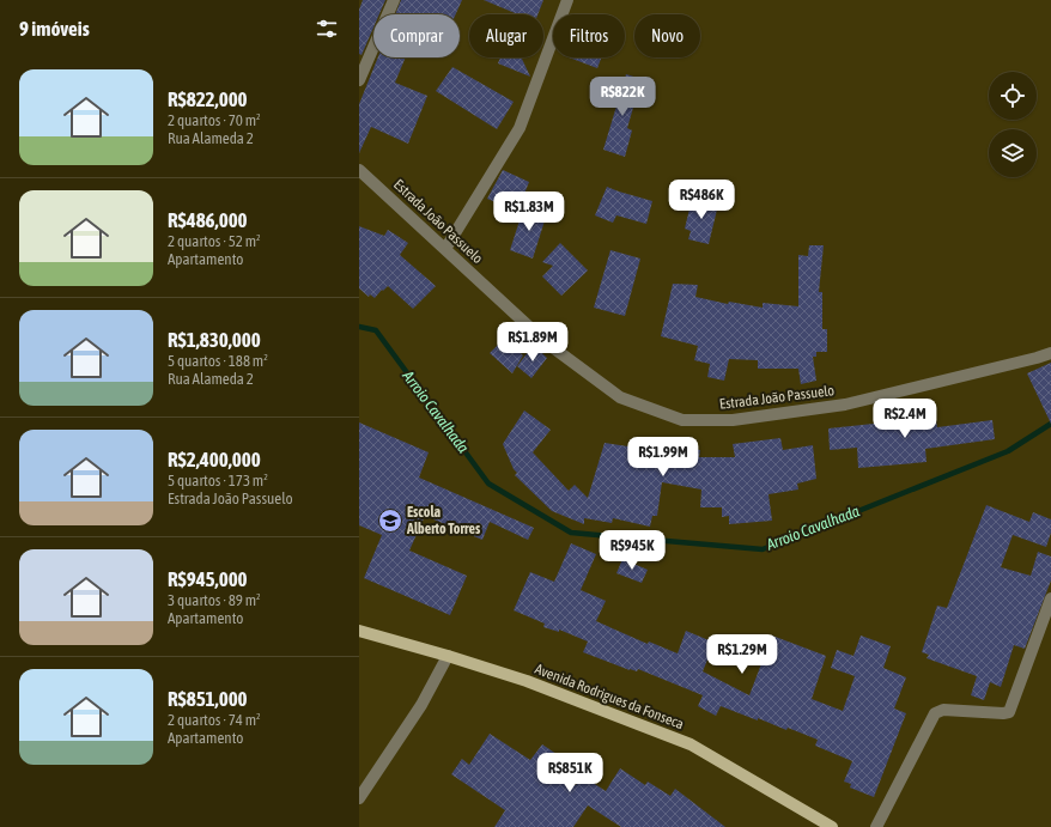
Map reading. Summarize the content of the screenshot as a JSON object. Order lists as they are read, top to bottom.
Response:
{
  "streets": {
    "main road": ["Avenida Rodrigues da Fonseca"],
    "street": ["Estrada João Passuelo"]
  },
  "water": ["Arroio Cavalhada"],
  "places": {
    "school or university": ["Escola Alberto Torres"]
  },
  "page": {
    "heading": "9 imóveis",
    "chip": [
      "Comprar",
      "Alugar",
      "Filtros",
      "Novo"
    ],
    "list": [
      {
        "name": "R$822,000",
        "note": "2 quartos · 70 m² · Rua Alameda 2"
      },
      {
        "name": "R$486,000",
        "note": "2 quartos · 52 m² · Apartamento"
      },
      {
        "name": "R$1,830,000",
        "note": "5 quartos · 188 m² · Rua Alameda 2"
      },
      {
        "name": "R$2,400,000",
        "note": "5 quartos · 173 m² · Estrada João Passuelo"
      },
      {
        "name": "R$945,000",
        "note": "3 quartos · 89 m² · Apartamento"
      },
      {
        "name": "R$851,000",
        "note": "2 quartos · 74 m² · Apartamento"
      }
    ],
    "price": [
      "R$822K",
      "R$486K",
      "R$1.83M",
      "R$1.89M",
      "R$2.4M",
      "R$1.99M",
      "R$945K",
      "R$1.29M",
      "R$851K"
    ]
  }
}
